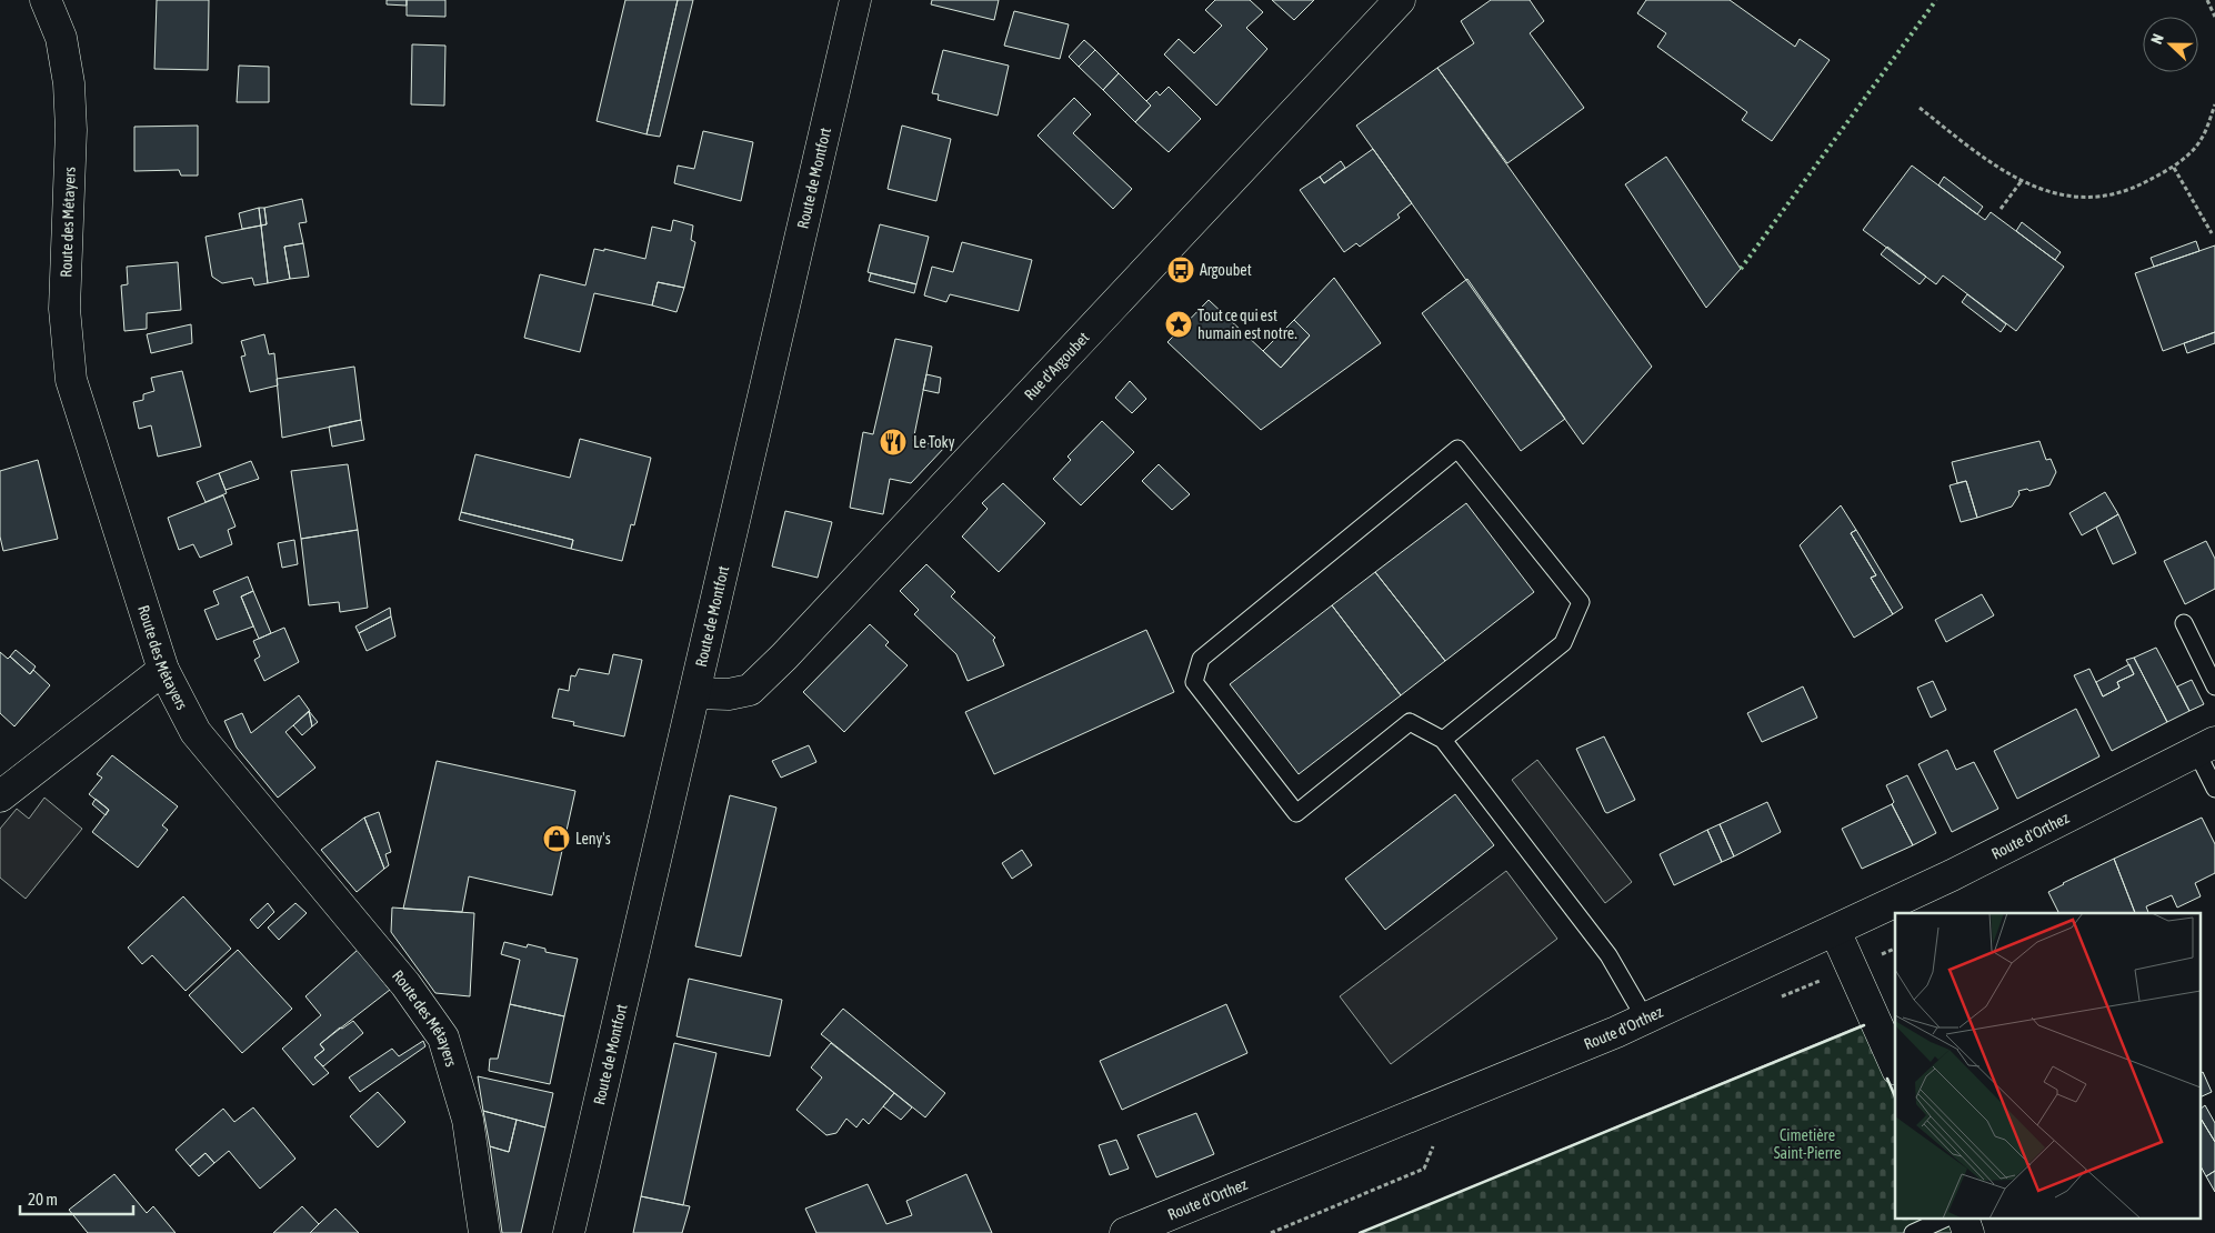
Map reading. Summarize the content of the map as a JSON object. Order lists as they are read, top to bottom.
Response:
{
  "streets": {
    "street": [
      "Route de Montfort",
      "Route des Métayers",
      "Rue d'Argoubet",
      "Route d'Orthez"
    ]
  },
  "crossings": [
    ["Route de Montfort", "Rue d'Argoubet"]
  ],
  "parks": ["Cimetière Saint-Pierre"],
  "places": {
    "bus stop": ["Argoubet"],
    "place": ["Tout ce qui est humain est notre."],
    "restaurant": ["Le Toky"],
    "shop": ["Leny's"]
  },
  "scale_bar": "20 m",
  "north": "left"
}
